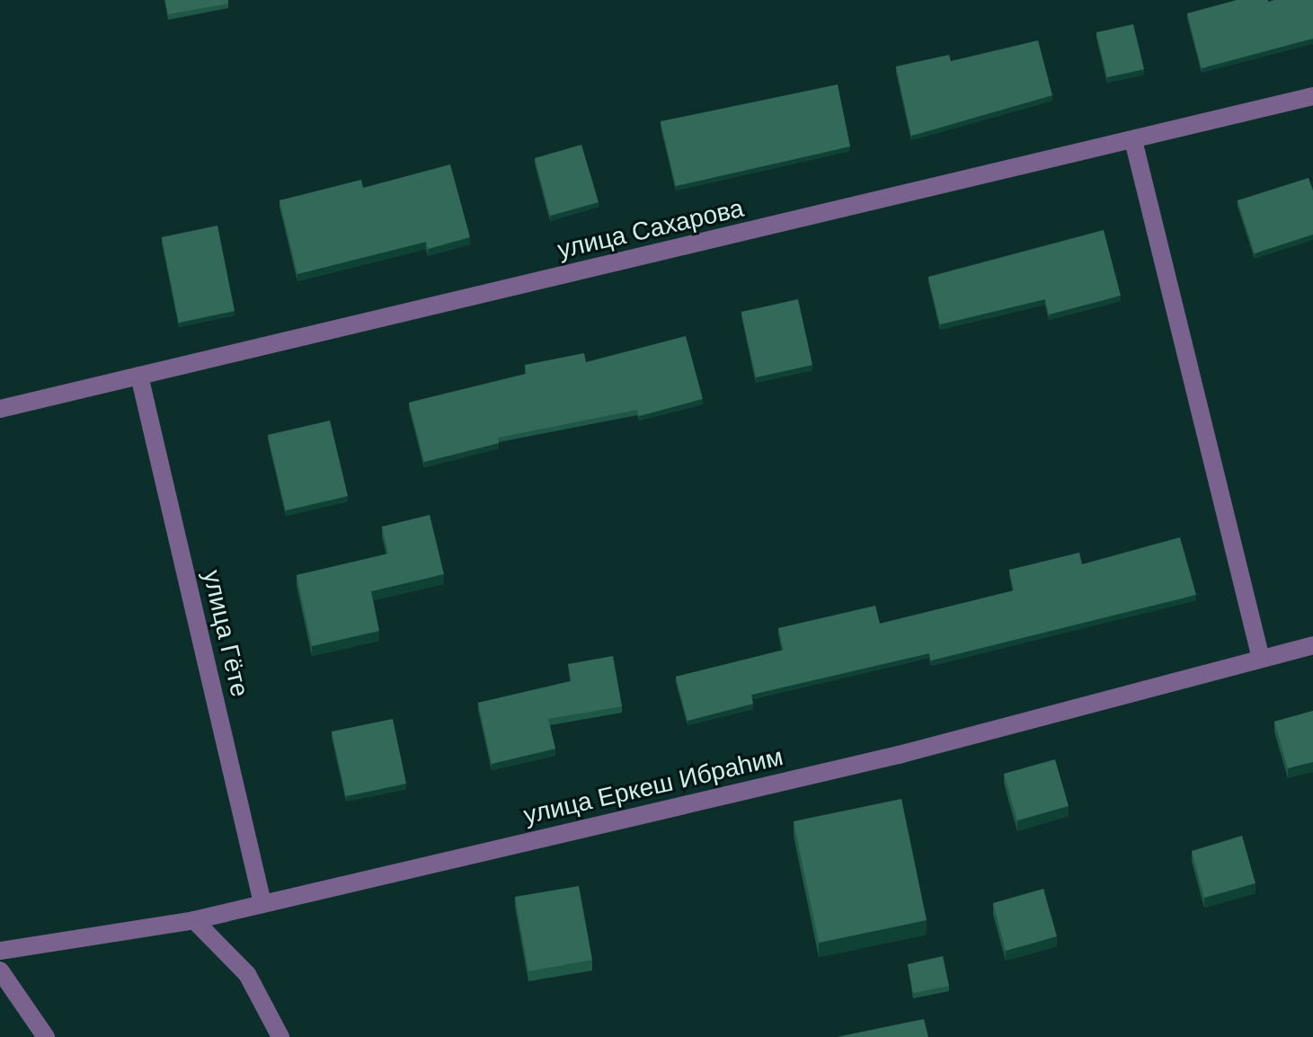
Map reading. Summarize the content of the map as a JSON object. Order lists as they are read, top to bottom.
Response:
{
  "streets": {
    "street": ["улица Сахарова", "улица Гёте", "улица Еркеш Ибраһим"]
  },
  "crossings": [
    ["улица Сахарова", "улица Гёте"],
    ["улица Гёте", "улица Еркеш Ибраһим"]
  ]
}
